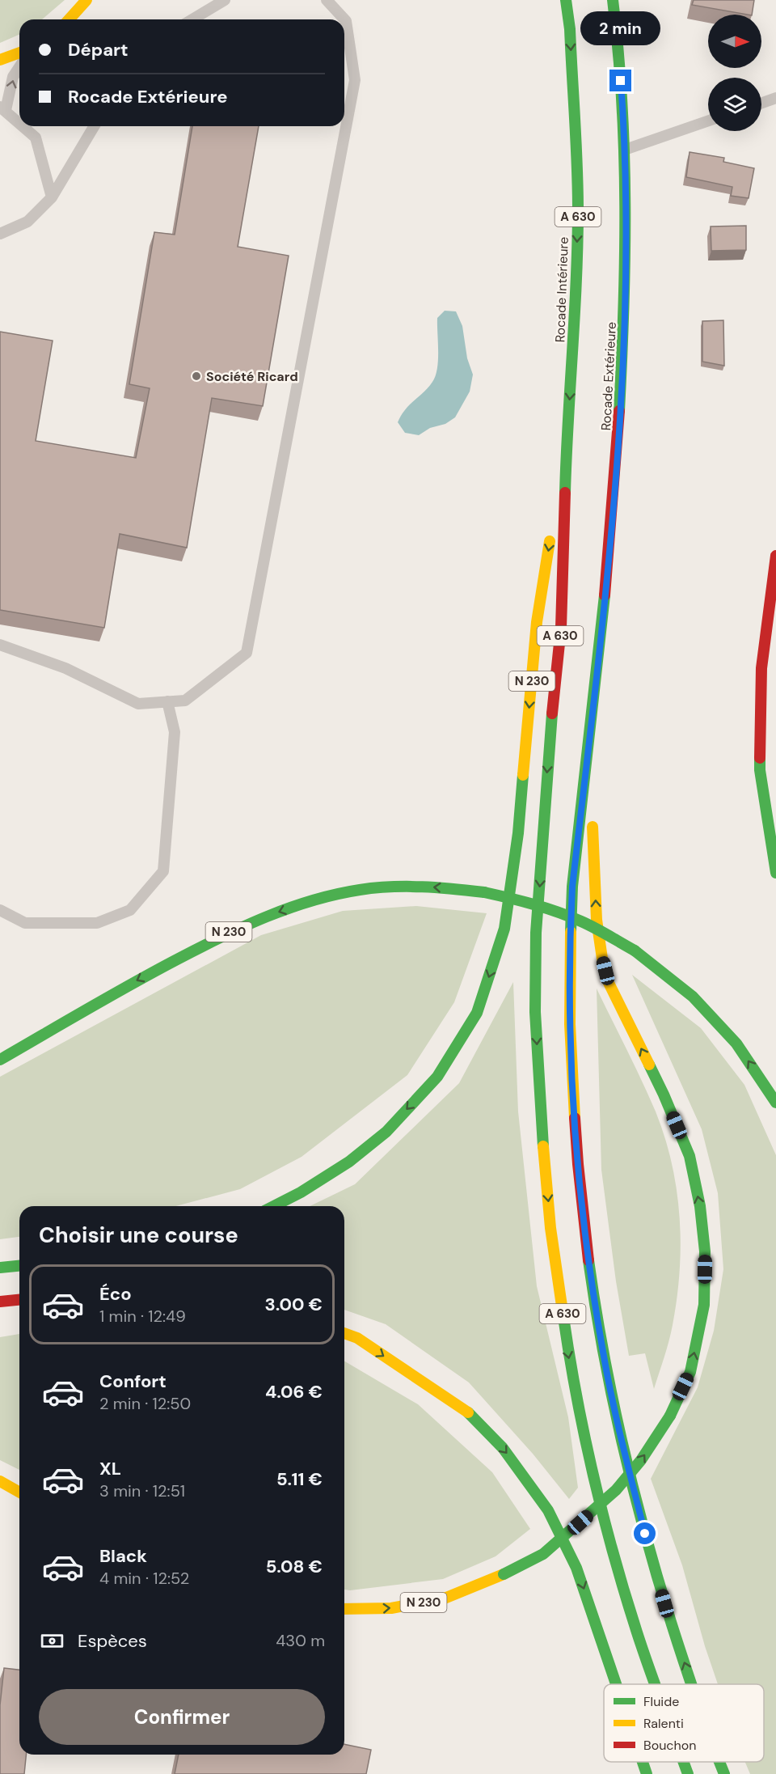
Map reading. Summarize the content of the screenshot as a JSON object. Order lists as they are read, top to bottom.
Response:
{
  "streets": {
    "main road": [
      "A 630",
      "Rocade Intérieure",
      "Rocade Extérieure",
      "N 230"
    ]
  },
  "crossings": [
    ["A 630", "Rocade Intérieure"],
    ["A 630", "Rocade Extérieure"],
    ["A 630", "N 230"],
    ["Rocade Intérieure", "N 230"],
    ["Rocade Extérieure", "N 230"]
  ],
  "one_way": ["Rocade Intérieure"],
  "places": ["Société Ricard"],
  "legend": ["Fluide", "Ralenti", "Bouchon"],
  "north": "right",
  "page": {
    "bubble": "2 min",
    "banner": ["Départ", "Rocade Extérieure"],
    "heading": "Choisir une course",
    "list": [
      {
        "name": "Éco",
        "note": "1 min · 12:49",
        "value": "3.00 €"
      },
      {
        "name": "Confort",
        "note": "2 min · 12:50",
        "value": "4.06 €"
      },
      {
        "name": "XL",
        "note": "3 min · 12:51",
        "value": "5.11 €"
      },
      {
        "name": "Black",
        "note": "4 min · 12:52",
        "value": "5.08 €"
      }
    ],
    "pay": ["Espèces", "430 m"],
    "buttons": "Confirmer"
  }
}
